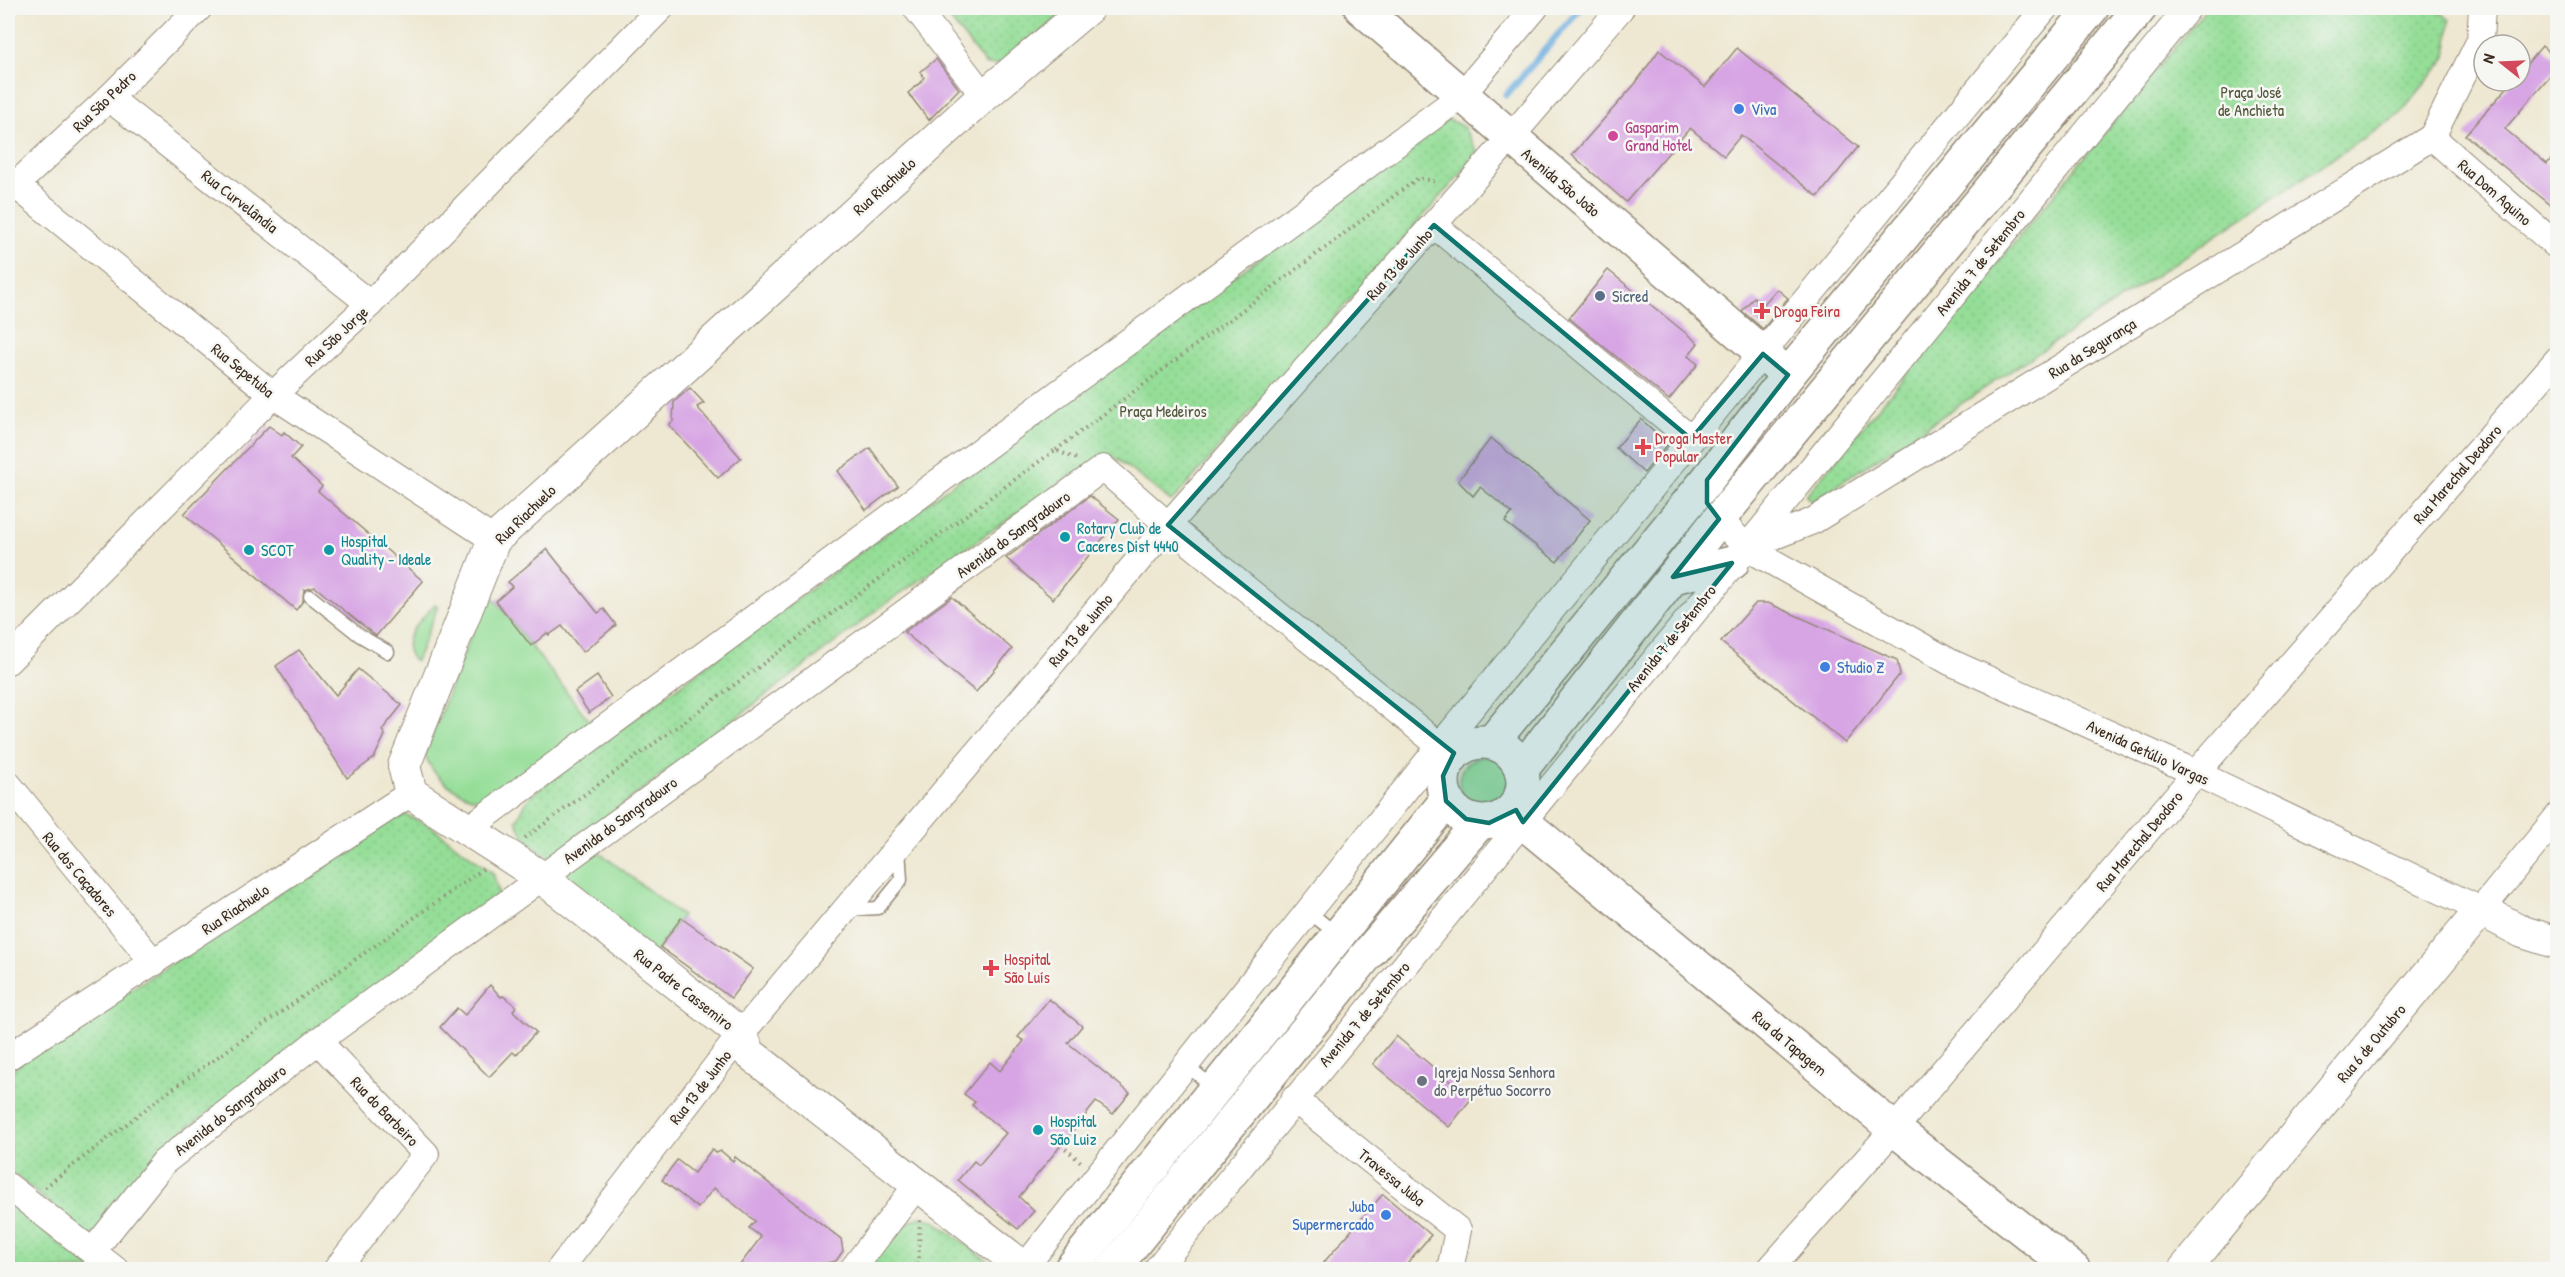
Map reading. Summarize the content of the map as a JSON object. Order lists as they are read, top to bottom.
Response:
{
  "streets": {
    "main road": ["Avenida São João", "Avenida 7 de Setembro", "Rua da Tapagem"],
    "street": [
      "Rua São Pedro",
      "Rua Riachuelo",
      "Rua Dom Aquino",
      "Rua Curvelândia",
      "Rua 13 de Junho",
      "Rua São Jorge",
      "Rua da Segurança",
      "Rua Sepetuba",
      "Rua Marechal Deodoro",
      "Avenida do Sangradouro",
      "Avenida Getúlio Vargas",
      "Rua dos Caçadores",
      "Rua Padre Cassemiro",
      "Rua 6 de Outubro",
      "Rua do Barbeiro",
      "Travessa Juba"
    ]
  },
  "crossings": [
    ["Rua São Pedro", "Rua Curvelândia"],
    ["Rua São Pedro", "Rua Sepetuba"],
    ["Avenida São João", "Avenida 7 de Setembro"],
    ["Avenida São João", "Rua 13 de Junho"],
    ["Rua Riachuelo", "Rua Sepetuba"],
    ["Rua Riachuelo", "Rua dos Caçadores"],
    ["Rua Riachuelo", "Rua Padre Cassemiro"],
    ["Rua Dom Aquino", "Rua da Segurança"],
    ["Rua Curvelândia", "Rua São Jorge"],
    ["Avenida 7 de Setembro", "Rua da Segurança"],
    ["Avenida 7 de Setembro", "Avenida Getúlio Vargas"],
    ["Avenida 7 de Setembro", "Rua Padre Cassemiro"],
    ["Avenida 7 de Setembro", "Rua da Tapagem"],
    ["Avenida 7 de Setembro", "Travessa Juba"],
    ["Rua 13 de Junho", "Rua Padre Cassemiro"],
    ["Rua São Jorge", "Rua Sepetuba"],
    ["Rua da Segurança", "Avenida Getúlio Vargas"],
    ["Rua Marechal Deodoro", "Avenida Getúlio Vargas"],
    ["Rua Marechal Deodoro", "Rua da Tapagem"],
    ["Avenida do Sangradouro", "Rua Padre Cassemiro"],
    ["Avenida do Sangradouro", "Rua do Barbeiro"],
    ["Avenida Getúlio Vargas", "Rua 6 de Outubro"]
  ],
  "parks": ["Praça José de Anchieta", "Praça Medeiros"],
  "places": {
    "other": [
      "Viva",
      "Gasparim Grand Hotel",
      "Sicred",
      "Rotary Club de Caceres Dist 4440",
      "SCOT",
      "Hospital Quality - Ideale",
      "Studio Z",
      "Igreja Nossa Senhora do Perpétuo Socorro",
      "Hospital São Luiz",
      "Juba Supermercado"
    ],
    "health": ["Droga Feira", "Droga Master Popular", "Hospital São Luís"]
  },
  "north": "left"
}
